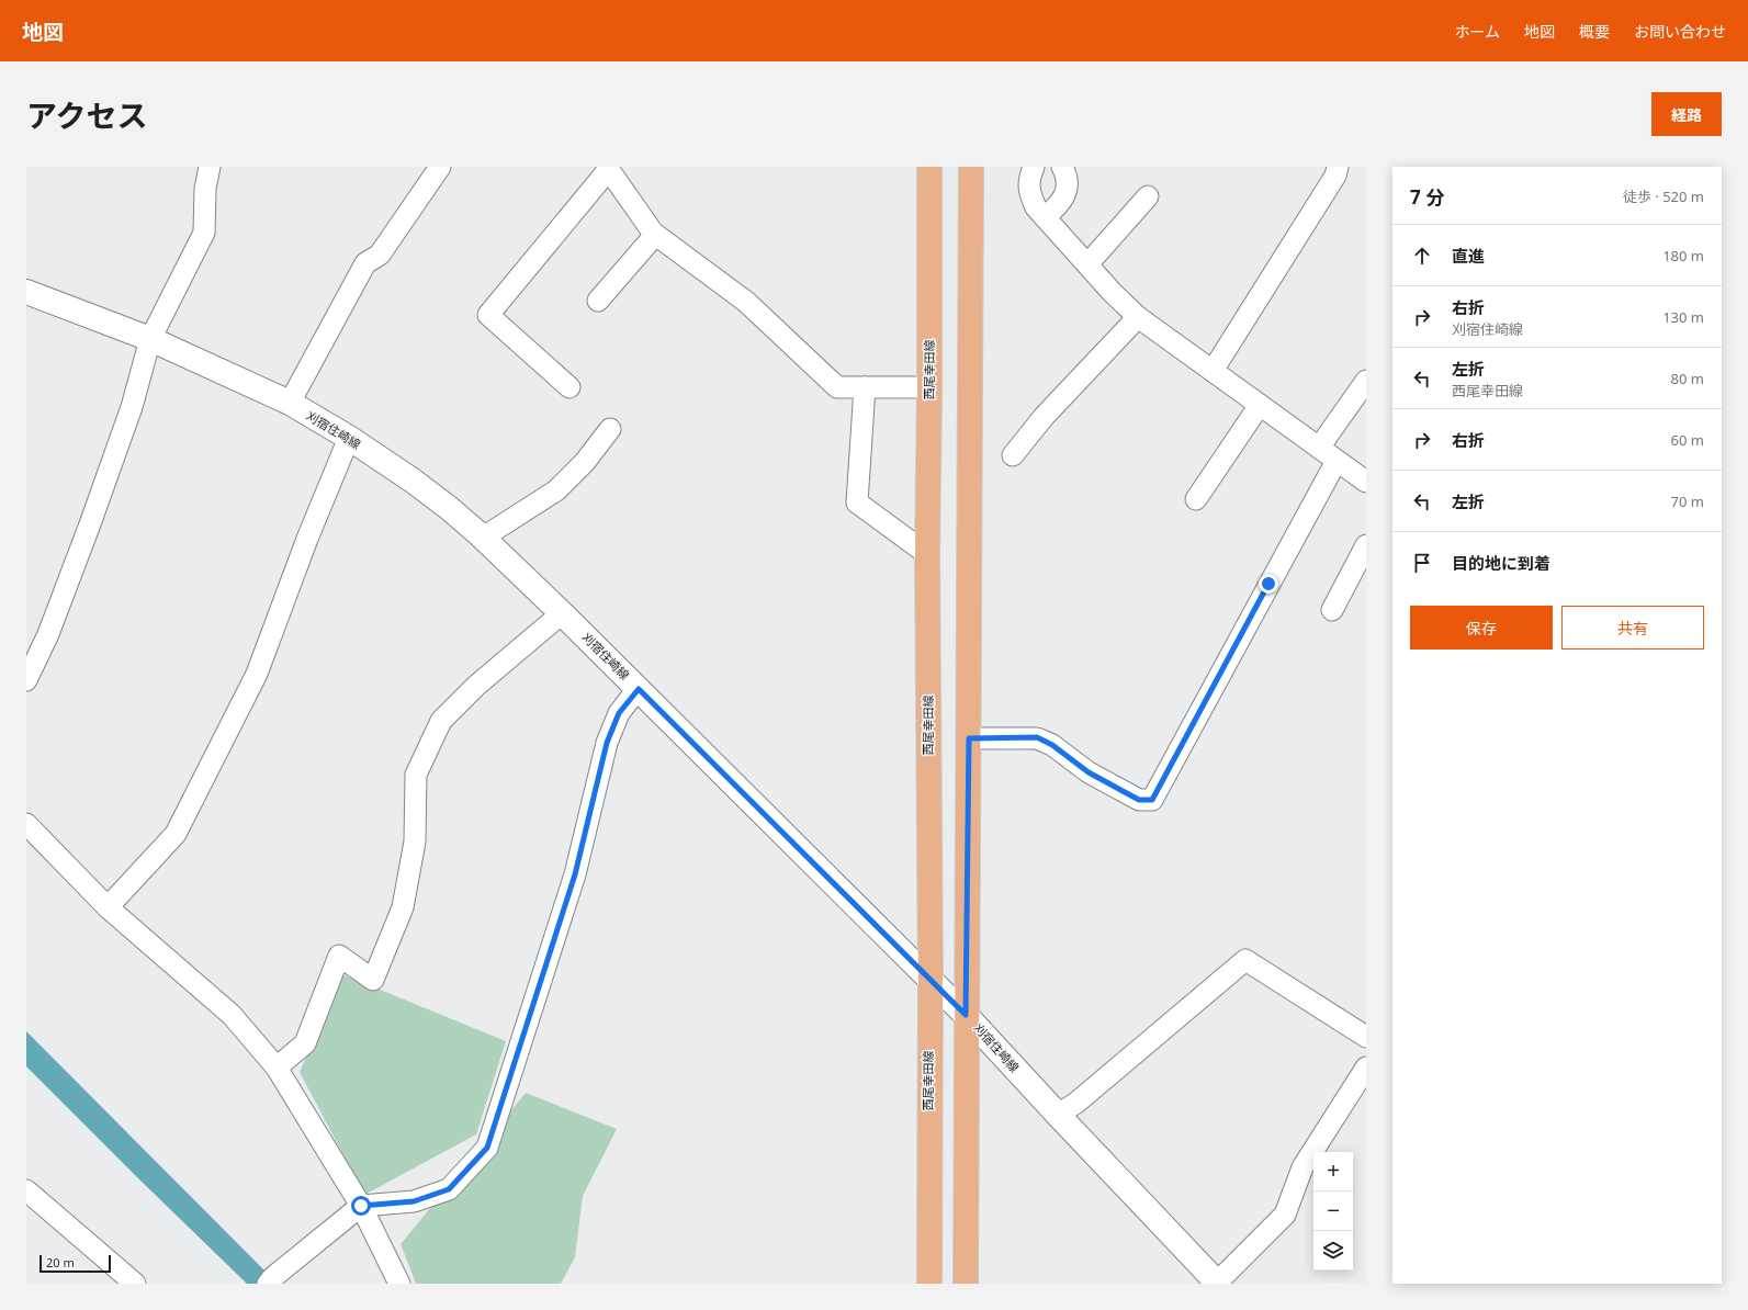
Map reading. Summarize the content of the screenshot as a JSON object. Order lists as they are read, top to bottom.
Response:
{
  "streets": {
    "main road": ["西尾幸田線", "刈宿住崎線"]
  },
  "crossings": [
    ["西尾幸田線", "刈宿住崎線"]
  ],
  "scale_bar": "20 m",
  "page": {
    "header": "地図",
    "nav": [
      "ホーム",
      "地図",
      "概要",
      "お問い合わせ"
    ],
    "title": "アクセス",
    "buttons": [
      "経路",
      ["保存", "共有"]
    ],
    "heading": ["7 分", "徒歩 · 520 m"],
    "list": [
      ["直進", "180 m"],
      ["右折", "刈宿住崎線", "130 m"],
      ["左折", "西尾幸田線", "80 m"],
      ["右折", "60 m"],
      ["左折", "70 m"],
      "目的地に到着"
    ],
    "map_buttons": ["+", "−"],
    "scale": "20 m"
  }
}
